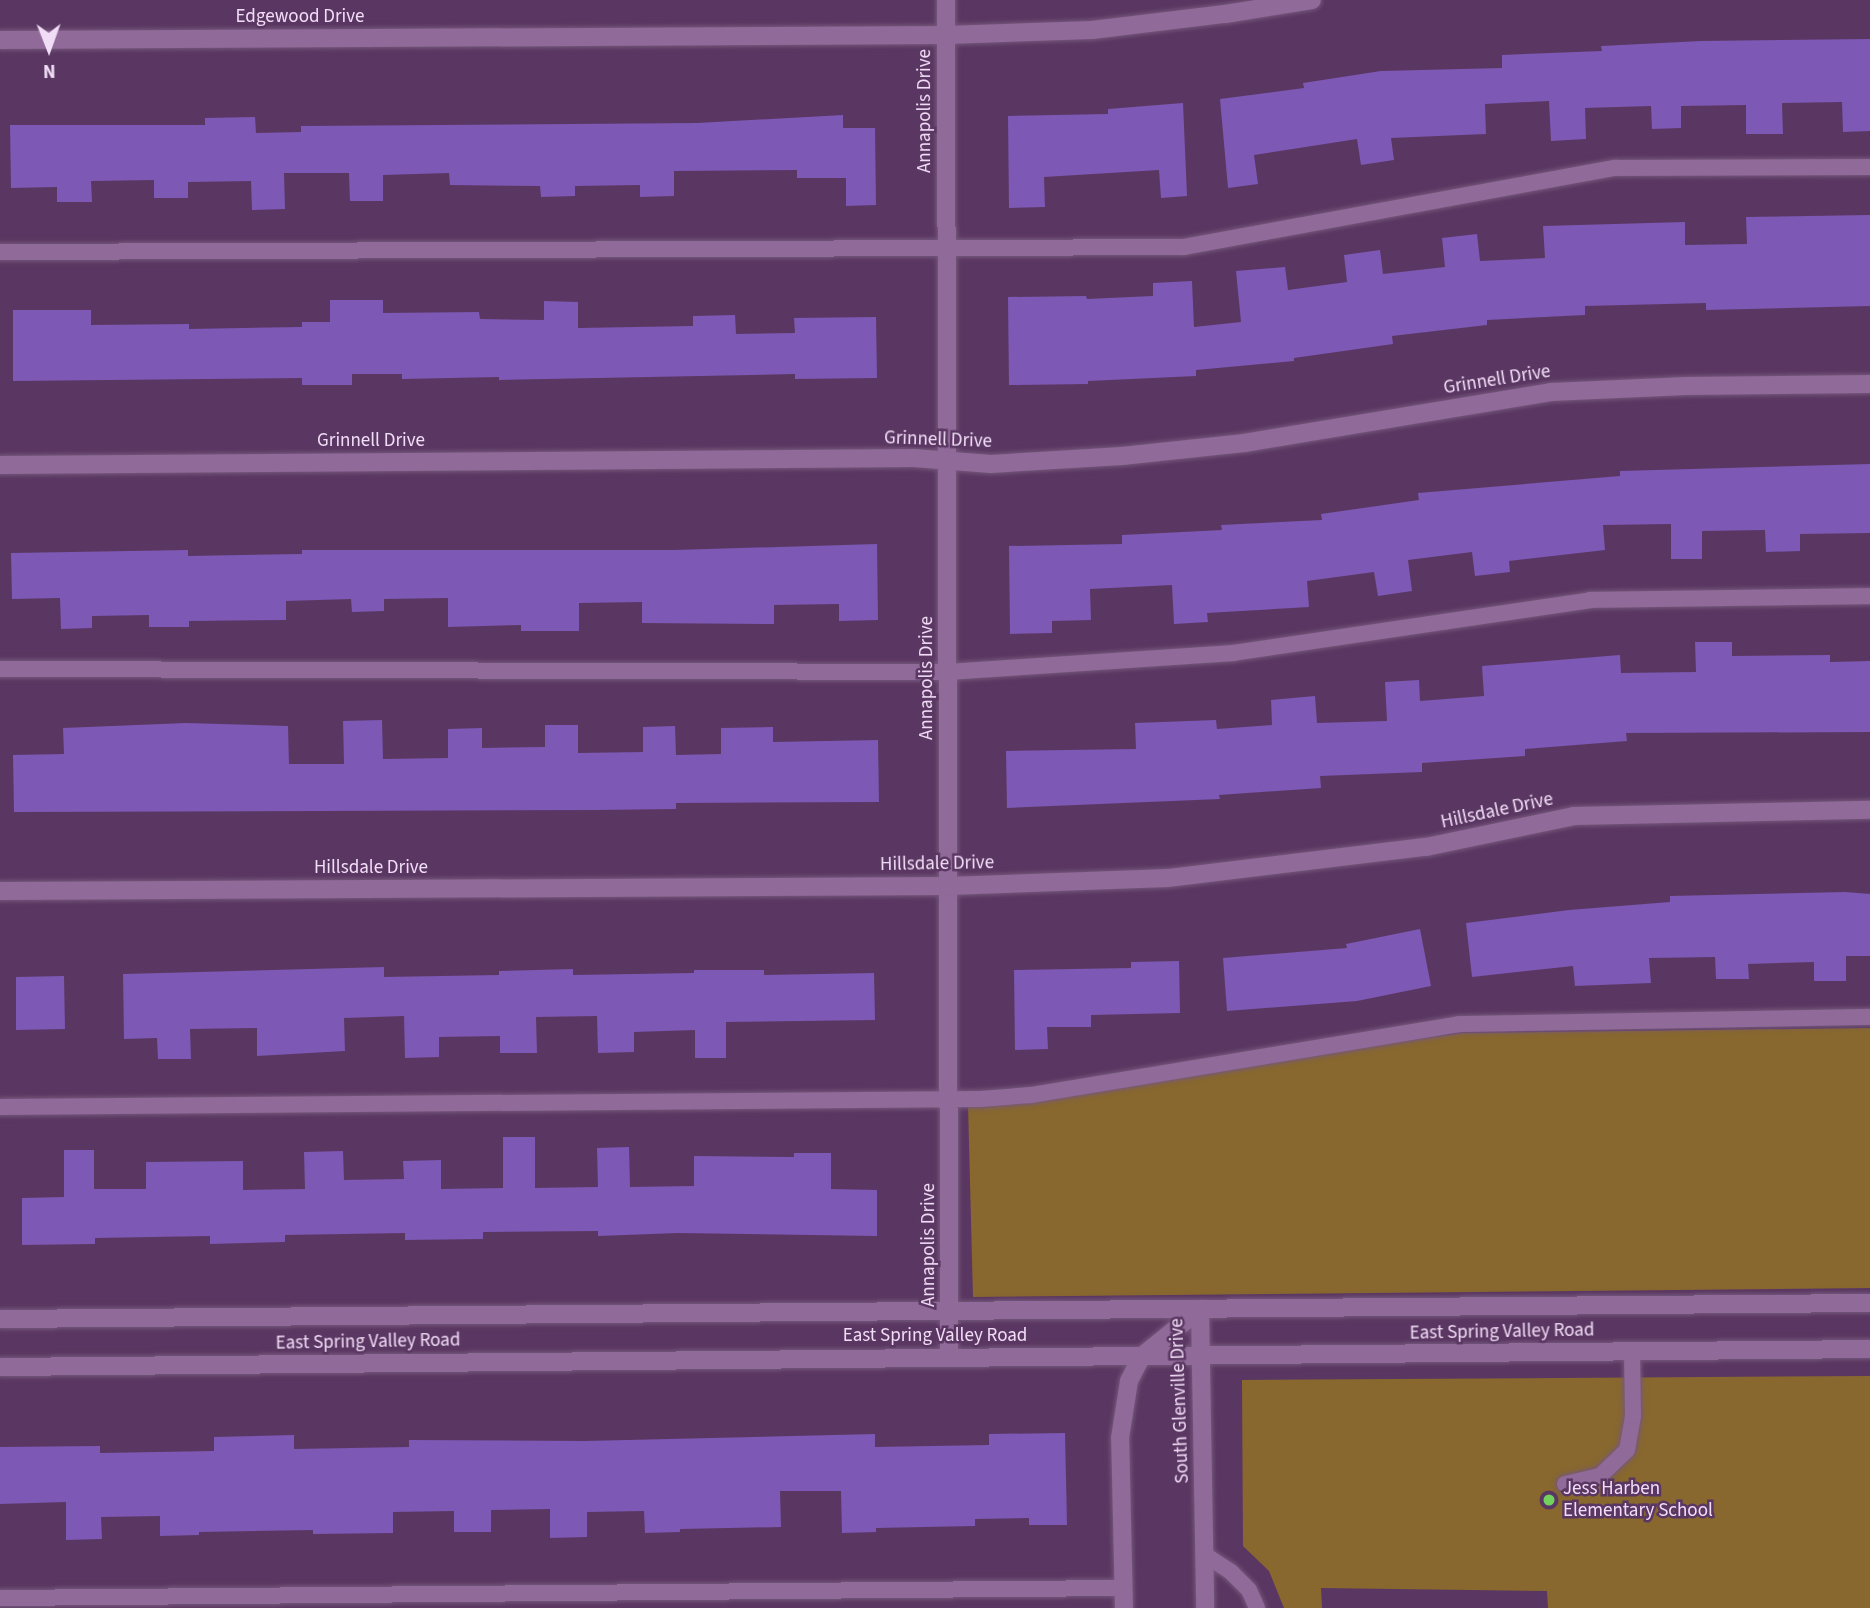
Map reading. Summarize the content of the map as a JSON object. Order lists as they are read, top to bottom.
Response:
{
  "streets": {
    "street": [
      "Edgewood Drive",
      "Annapolis Drive",
      "Grinnell Drive",
      "Hillsdale Drive",
      "East Spring Valley Road",
      "South Glenville Drive"
    ]
  },
  "crossings": [
    ["Edgewood Drive", "Annapolis Drive"],
    ["Annapolis Drive", "Grinnell Drive"],
    ["Annapolis Drive", "Hillsdale Drive"],
    ["Annapolis Drive", "East Spring Valley Road"],
    ["East Spring Valley Road", "South Glenville Drive"]
  ],
  "places": ["Jess Harben Elementary School"],
  "north": "bottom"
}
